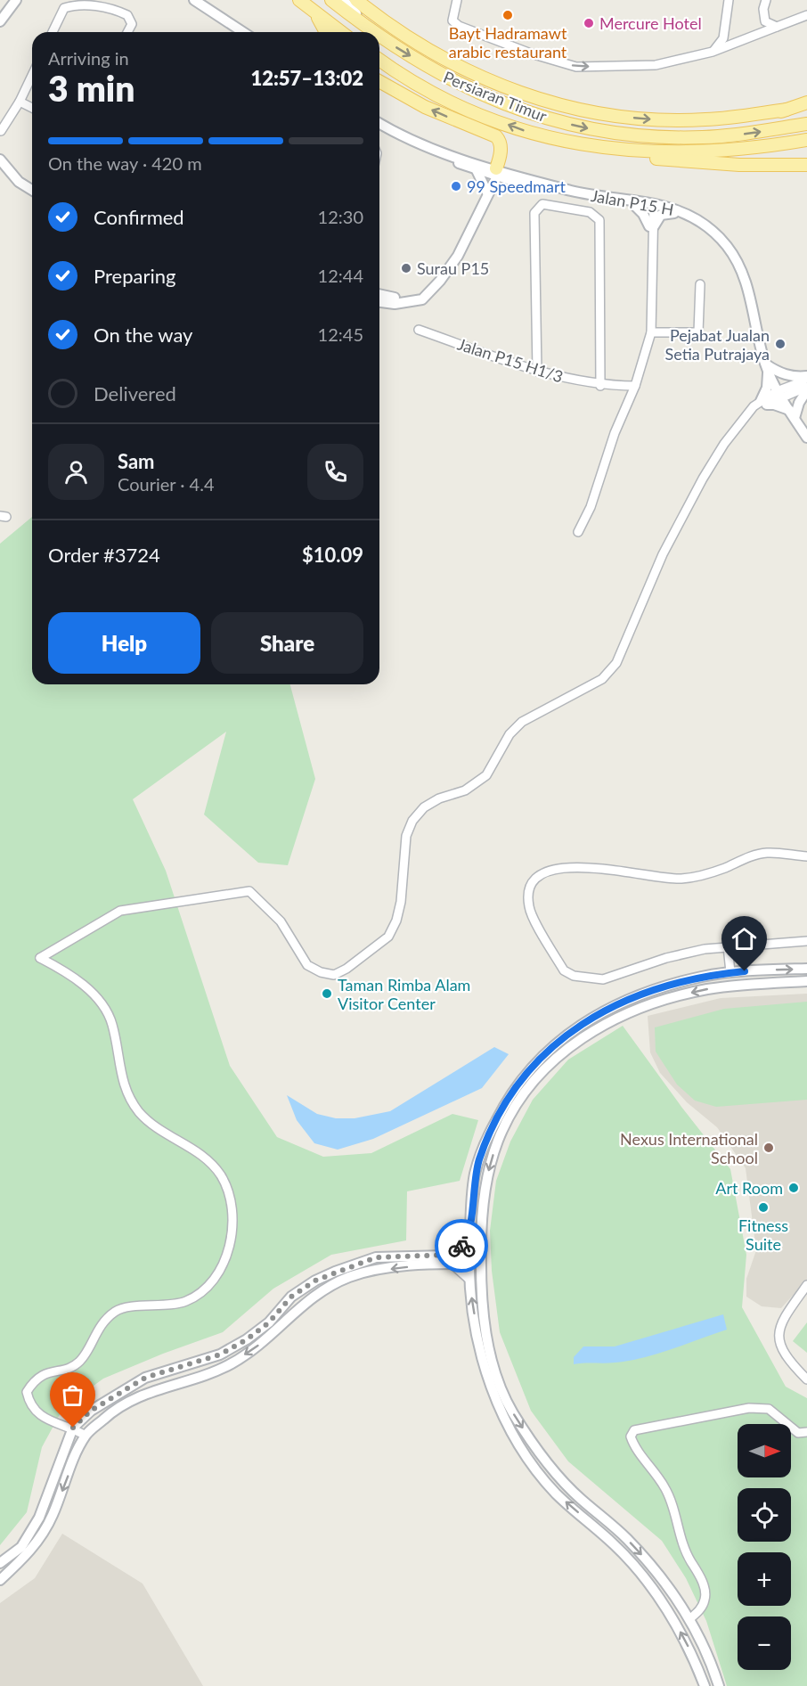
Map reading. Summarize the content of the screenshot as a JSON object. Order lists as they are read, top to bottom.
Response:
{
  "streets": {
    "main road": ["Persiaran Timur"],
    "street": ["Jalan P15 H", "Jalan P15 H1/3"]
  },
  "places": [
    "Bayt Hadramawt arabic restaurant",
    "Mercure Hotel",
    "99 Speedmart",
    "Surau P15",
    "Pejabat Jualan Setia Putrajaya",
    "Taman Rimba Alam Visitor Center",
    "Nexus International School",
    "Art Room",
    "Fitness Suite"
  ],
  "north": "right",
  "page": {
    "heading": ["3 min", "Arriving in", "12:57–13:02"],
    "panel": [
      "Sam",
      "Courier · 4.4",
      "Order #3724",
      "$10.09"
    ],
    "bar": "On the way · 420 m",
    "list": [
      ["Confirmed", "12:30"],
      ["Preparing", "12:44"],
      ["On the way", "12:45"],
      "Delivered"
    ],
    "buttons": ["Help", "Share"],
    "map_buttons": ["+", "−"]
  }
}
